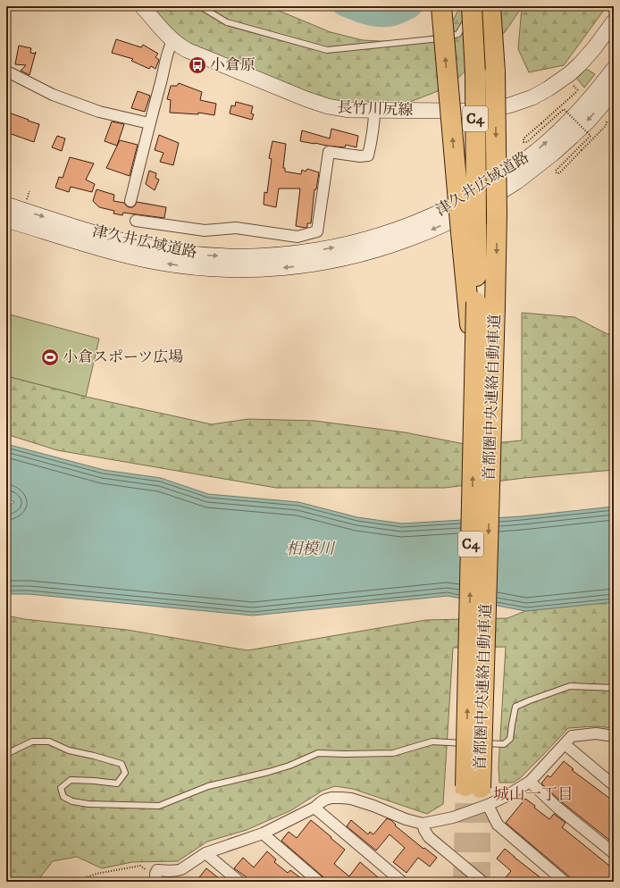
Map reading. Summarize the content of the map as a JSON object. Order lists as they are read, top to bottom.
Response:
{
  "streets": {
    "highway": ["C4", "首都圏中央連絡自動車道"],
    "main road": ["長竹川尻線", "津久井広域道路"]
  },
  "districts": ["城山一丁目"],
  "water": ["相模川"],
  "places": {
    "bus stop": ["小倉原"],
    "sports": ["小倉スポーツ広場"]
  }
}
